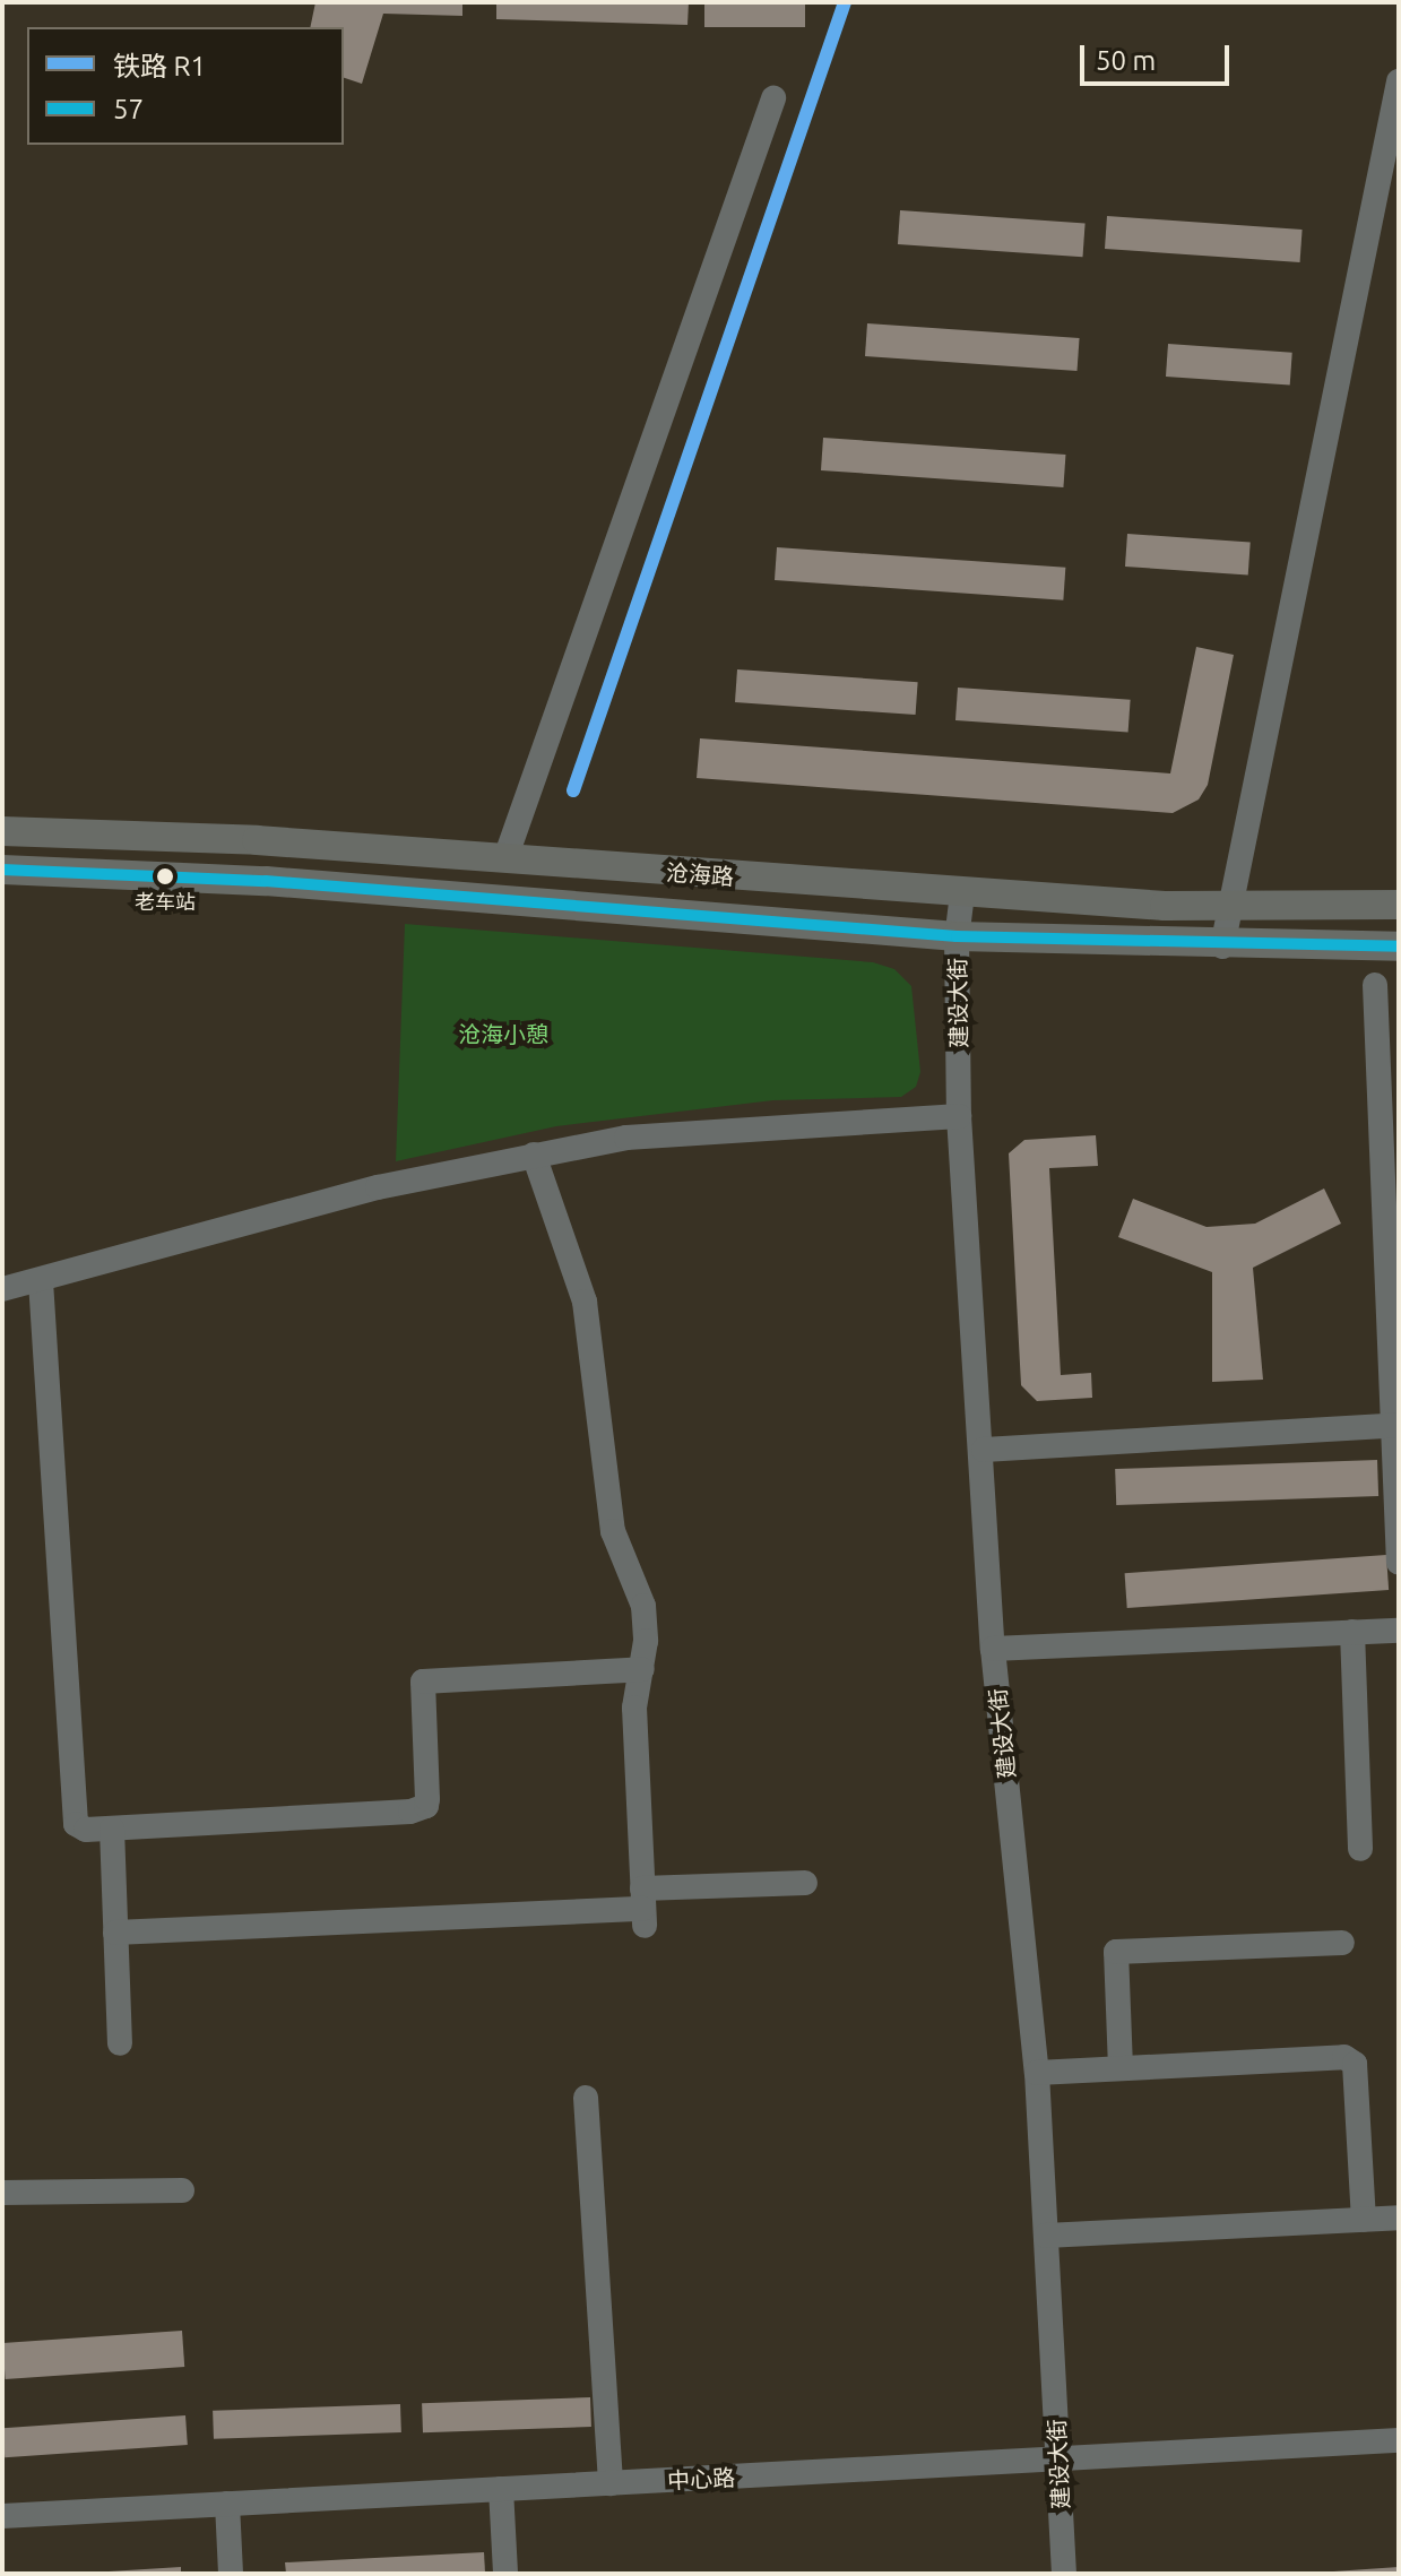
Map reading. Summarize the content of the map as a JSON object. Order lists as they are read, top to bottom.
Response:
{
  "streets": {
    "main road": ["沧海路"],
    "street": ["建设大街", "中心路"]
  },
  "crossings": [
    ["沧海路", "建设大街"],
    ["建设大街", "中心路"]
  ],
  "parks": ["沧海小憩"],
  "places": ["老车站"],
  "lines": ["rail line R1", "transit line 57"],
  "legend": ["铁路 R1", "57"],
  "scale_bar": "50 m"
}
